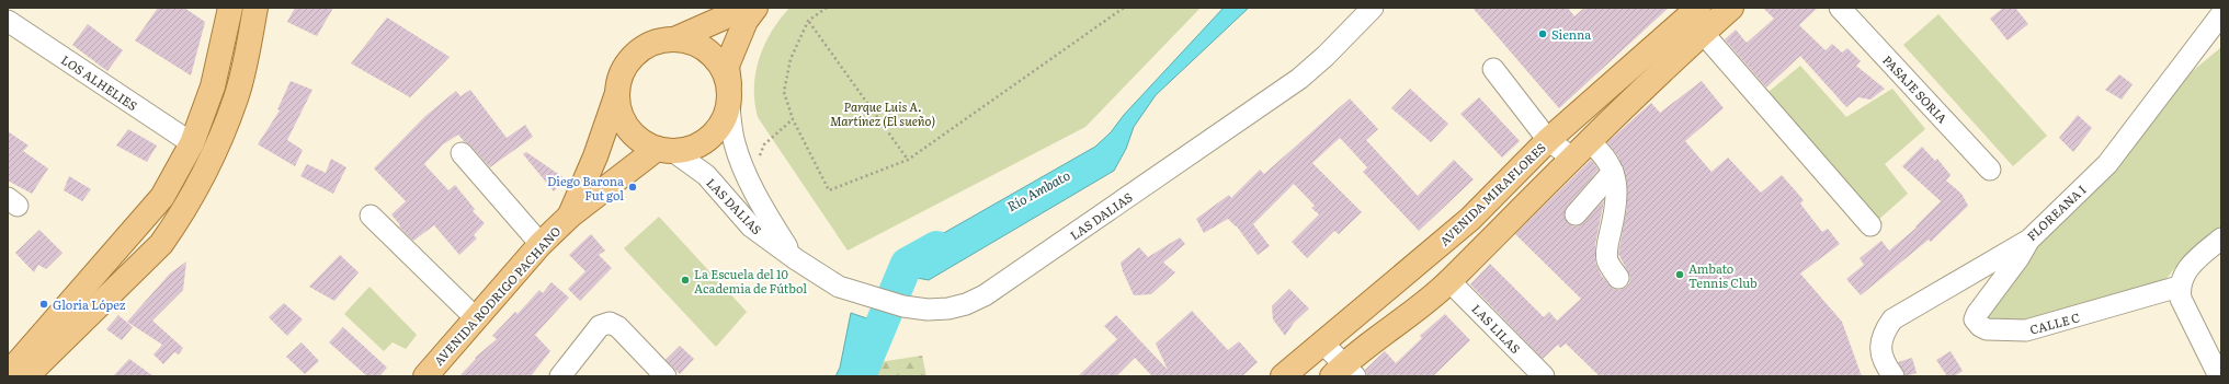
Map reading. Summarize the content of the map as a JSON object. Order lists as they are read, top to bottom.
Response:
{
  "streets": {
    "main road": ["AVENIDA MIRAFLORES", "AVENIDA RODRIGO PACHANO"],
    "street": [
      "LOS ALHELIES",
      "PASAJE SORIA",
      "LAS DALIAS",
      "FLOREANA I",
      "CALLE C",
      "LAS LILAS"
    ]
  },
  "crossings": [
    ["LAS DALIAS", "AVENIDA RODRIGO PACHANO"],
    ["FLOREANA I", "CALLE C"]
  ],
  "water": ["Río Ambato"],
  "parks": ["Parque Luis A. Martínez (El sueño)"],
  "places": [
    "Sienna",
    "Diego Barona Fut gol",
    "Ambato Tennis Club",
    "La Escuela del 10 Academia de Fútbol",
    "Gloria López"
  ]
}
